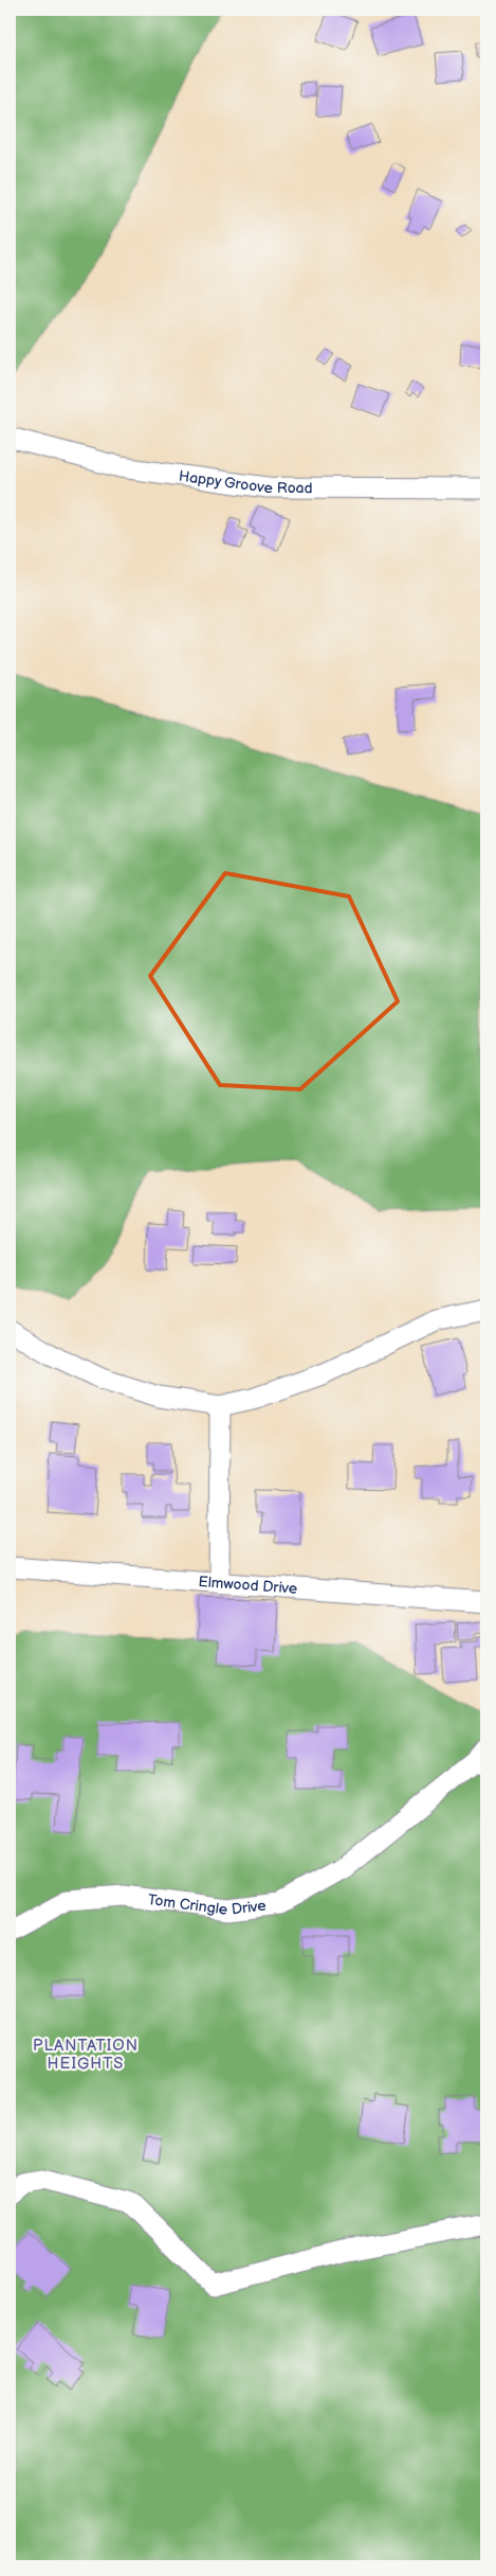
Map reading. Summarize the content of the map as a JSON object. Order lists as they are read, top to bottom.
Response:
{
  "streets": {
    "street": ["Happy Groove Road", "Elmwood Drive", "Tom Cringle Drive"]
  },
  "districts": ["PLANTATION HEIGHTS"]
}
